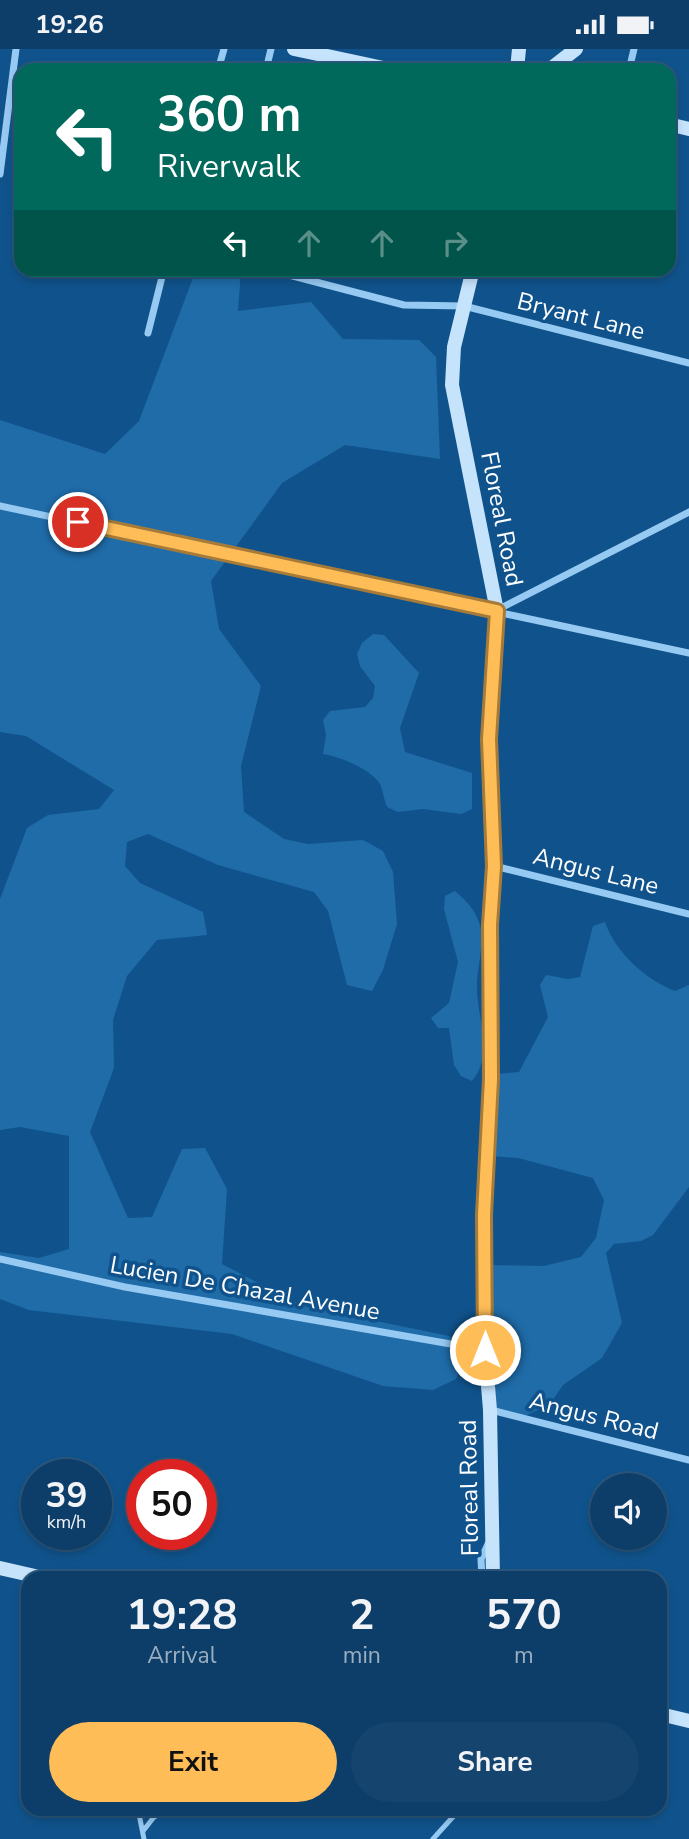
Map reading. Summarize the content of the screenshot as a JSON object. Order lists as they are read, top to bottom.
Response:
{
  "streets": {
    "main road": ["Floreal Road"],
    "street": [
      "Bryant Lane",
      "Angus Lane",
      "Lucien De Chazal Avenue",
      "Angus Road"
    ]
  },
  "crossings": [
    ["Bryant Lane", "Floreal Road"],
    ["Floreal Road", "Angus Lane"],
    ["Floreal Road", "Lucien De Chazal Avenue"],
    ["Floreal Road", "Angus Road"]
  ],
  "page": {
    "status": "19:26",
    "turn": ["360 m", "Riverwalk"],
    "speed": "39 km/h",
    "limit": "50",
    "eta": [
      "19:28",
      "Arrival",
      "2",
      "min",
      "570",
      "m"
    ],
    "buttons": ["Exit", "Share"]
  }
}
